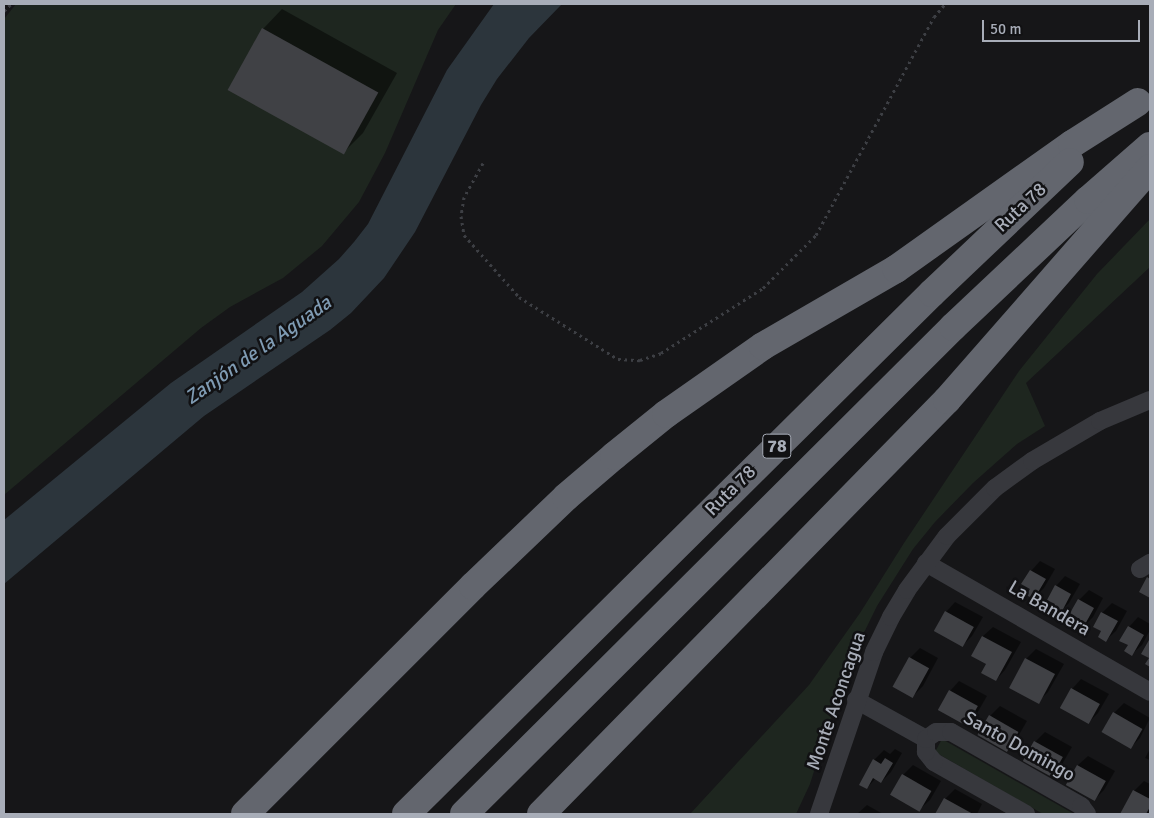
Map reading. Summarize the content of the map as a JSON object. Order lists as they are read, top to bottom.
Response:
{
  "streets": {
    "highway": ["Ruta 78", "78"],
    "street": ["La Bandera", "Monte Aconcagua", "Santo Domingo"]
  },
  "crossings": [
    ["La Bandera", "Monte Aconcagua"]
  ],
  "water": ["Zanjón de la Aguada"],
  "scale_bar": "50 m"
}
